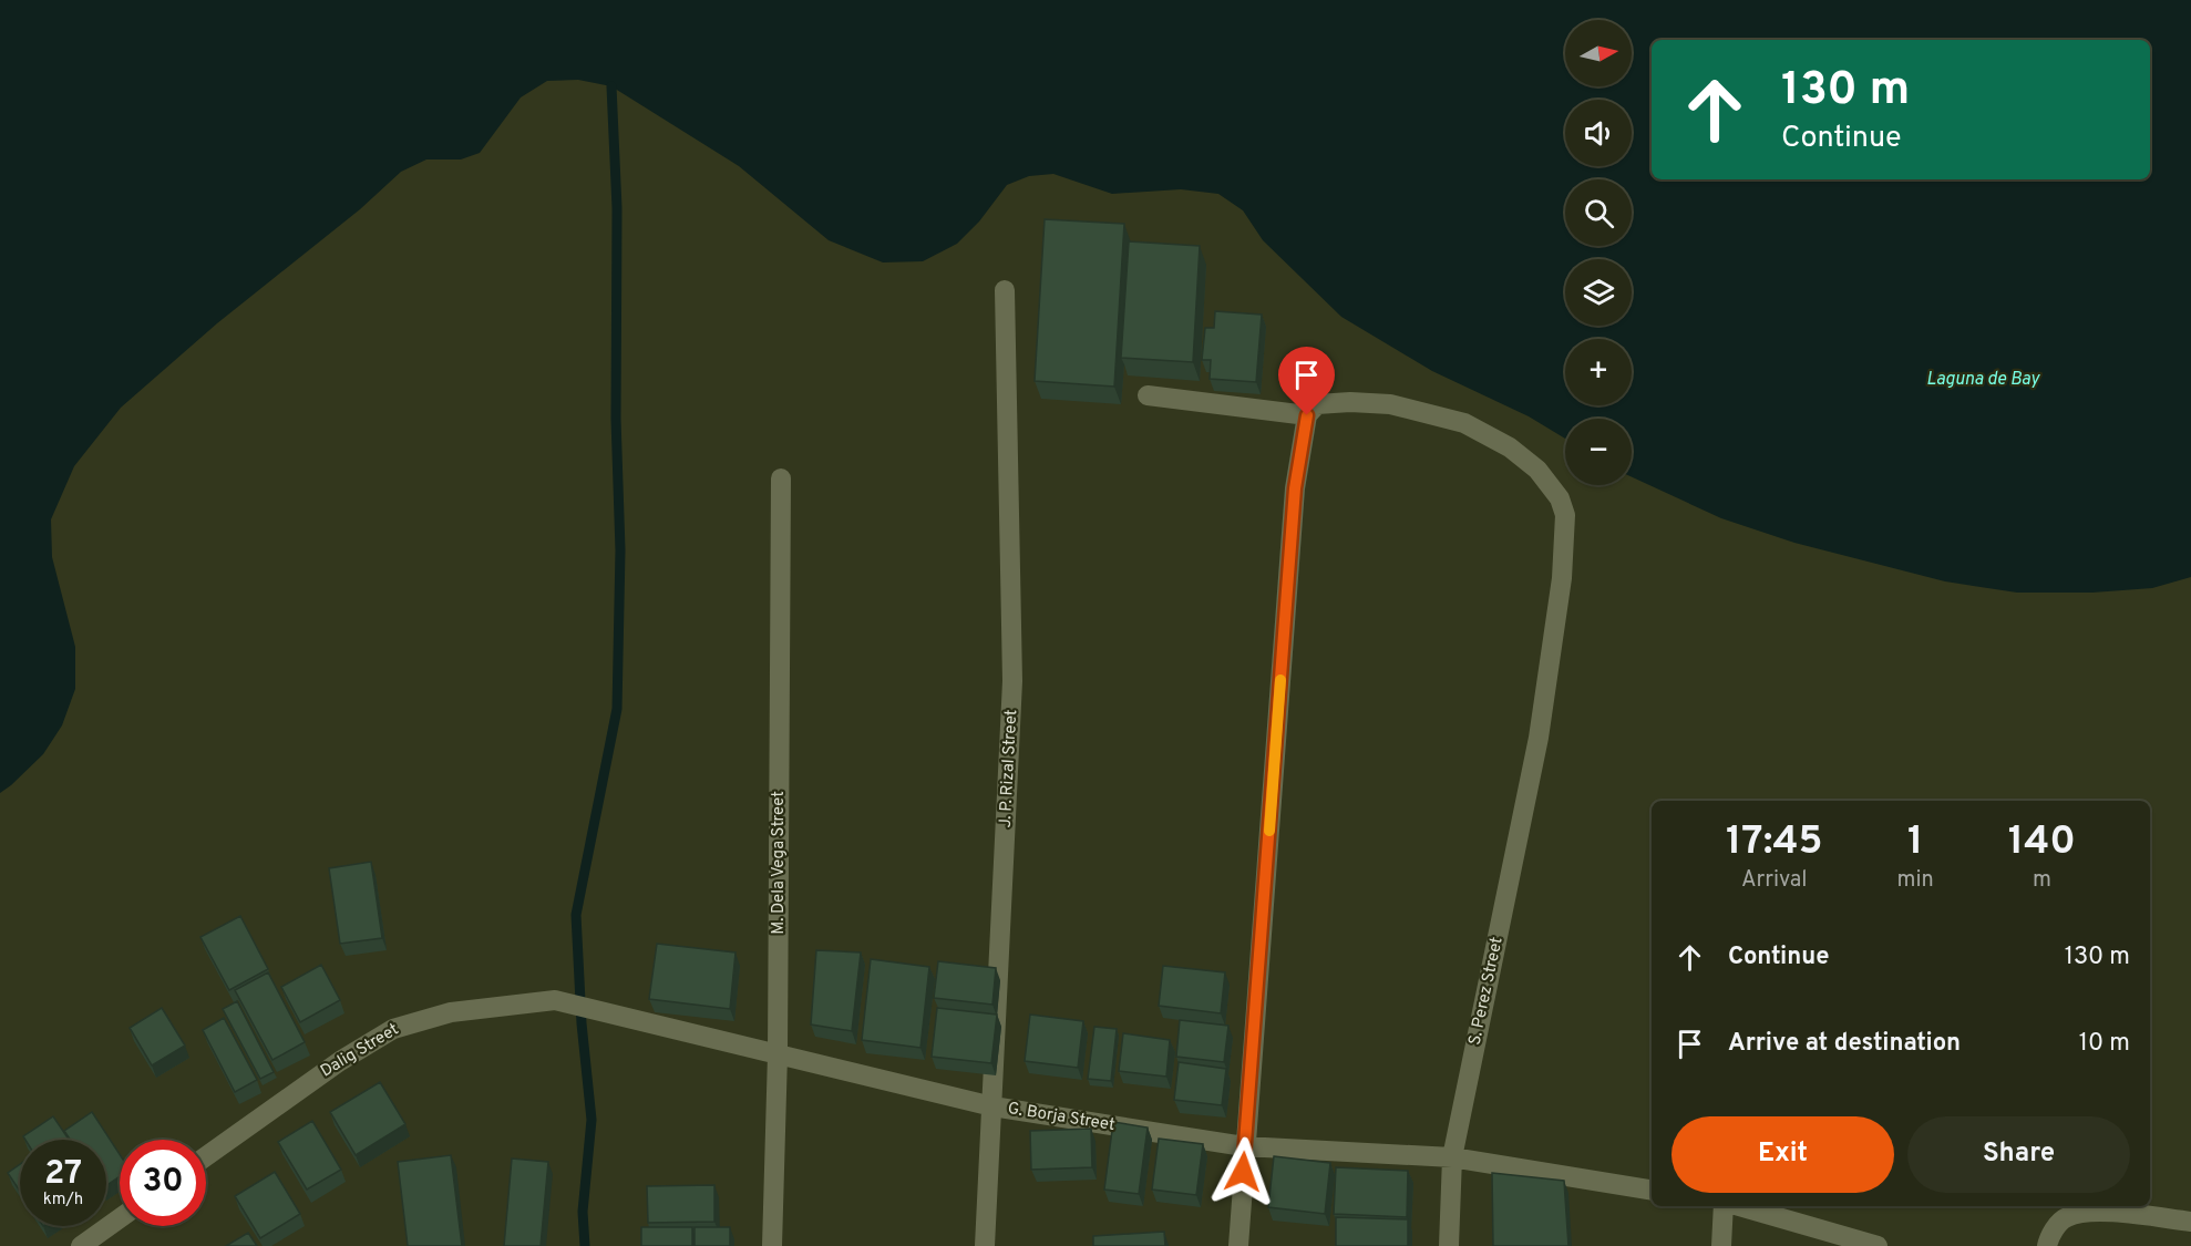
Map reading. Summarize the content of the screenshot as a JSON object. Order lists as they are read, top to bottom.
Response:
{
  "streets": {
    "street": [
      "J. P. Rizal Street",
      "M. Dela Vega Street",
      "S. Perez Street",
      "Dalig Street",
      "G. Borja Street"
    ]
  },
  "crossings": [
    ["J. P. Rizal Street", "G. Borja Street"],
    ["M. Dela Vega Street", "G. Borja Street"],
    ["S. Perez Street", "G. Borja Street"],
    ["Dalig Street", "G. Borja Street"]
  ],
  "water": ["Laguna de Bay"],
  "north": "right",
  "page": {
    "map_buttons": ["+", "−"],
    "turn": ["130 m", "Continue"],
    "eta": [
      "17:45",
      "Arrival",
      "1",
      "min",
      "140",
      "m"
    ],
    "list": [
      {
        "name": "Continue",
        "value": "130 m"
      },
      {
        "name": "Arrive at destination",
        "value": "10 m"
      }
    ],
    "buttons": ["Exit", "Share"],
    "speed": "27 km/h",
    "limit": "30"
  }
}
